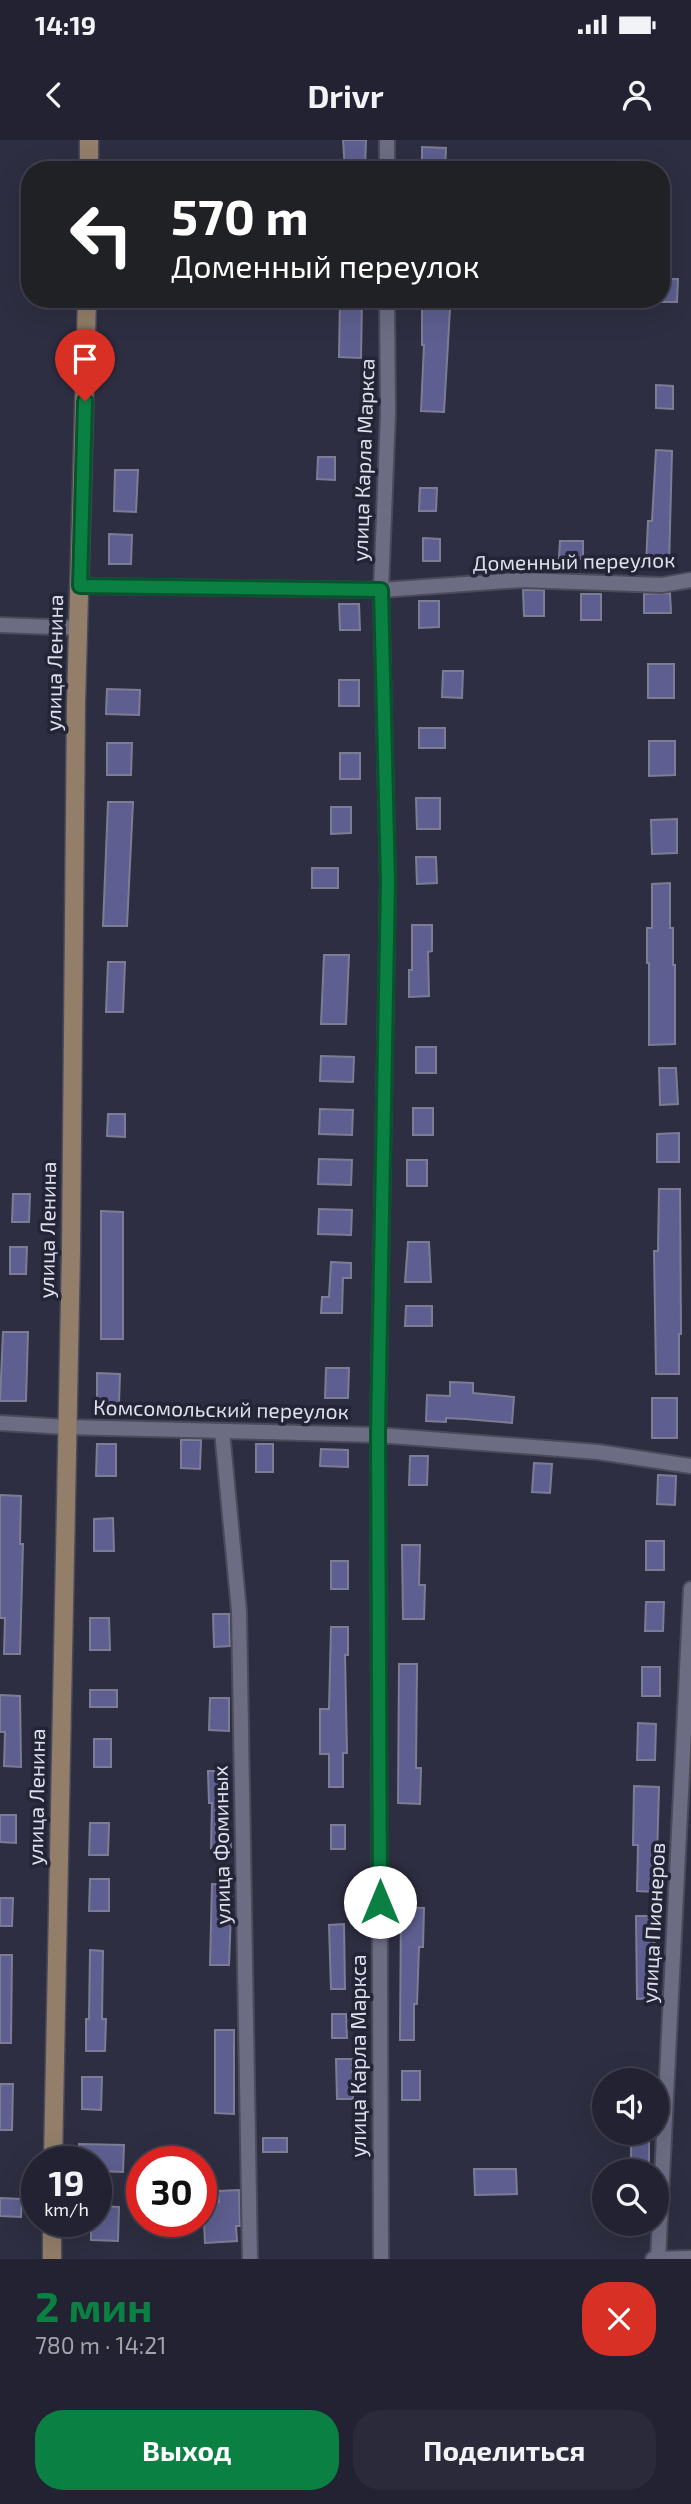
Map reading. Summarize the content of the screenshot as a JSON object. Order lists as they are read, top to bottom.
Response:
{
  "streets": {
    "main road": ["улица Ленина"],
    "street": [
      "улица Карла Маркса",
      "Доменный переулок",
      "Комсомольский переулок",
      "улица Фоминых",
      "улица Пионеров"
    ]
  },
  "crossings": [
    ["улица Карла Маркса", "Доменный переулок"],
    ["улица Карла Маркса", "Комсомольский переулок"],
    ["Доменный переулок", "улица Ленина"],
    ["улица Ленина", "Комсомольский переулок"],
    ["Комсомольский переулок", "улица Фоминых"]
  ],
  "page": {
    "status": "14:19",
    "header": "Drivr",
    "turn": ["570 m", "Доменный переулок"],
    "speed": "19 km/h",
    "limit": "30",
    "heading": ["2 мин", "780 m · 14:21"],
    "buttons": ["Выход", "Поделиться"]
  }
}
